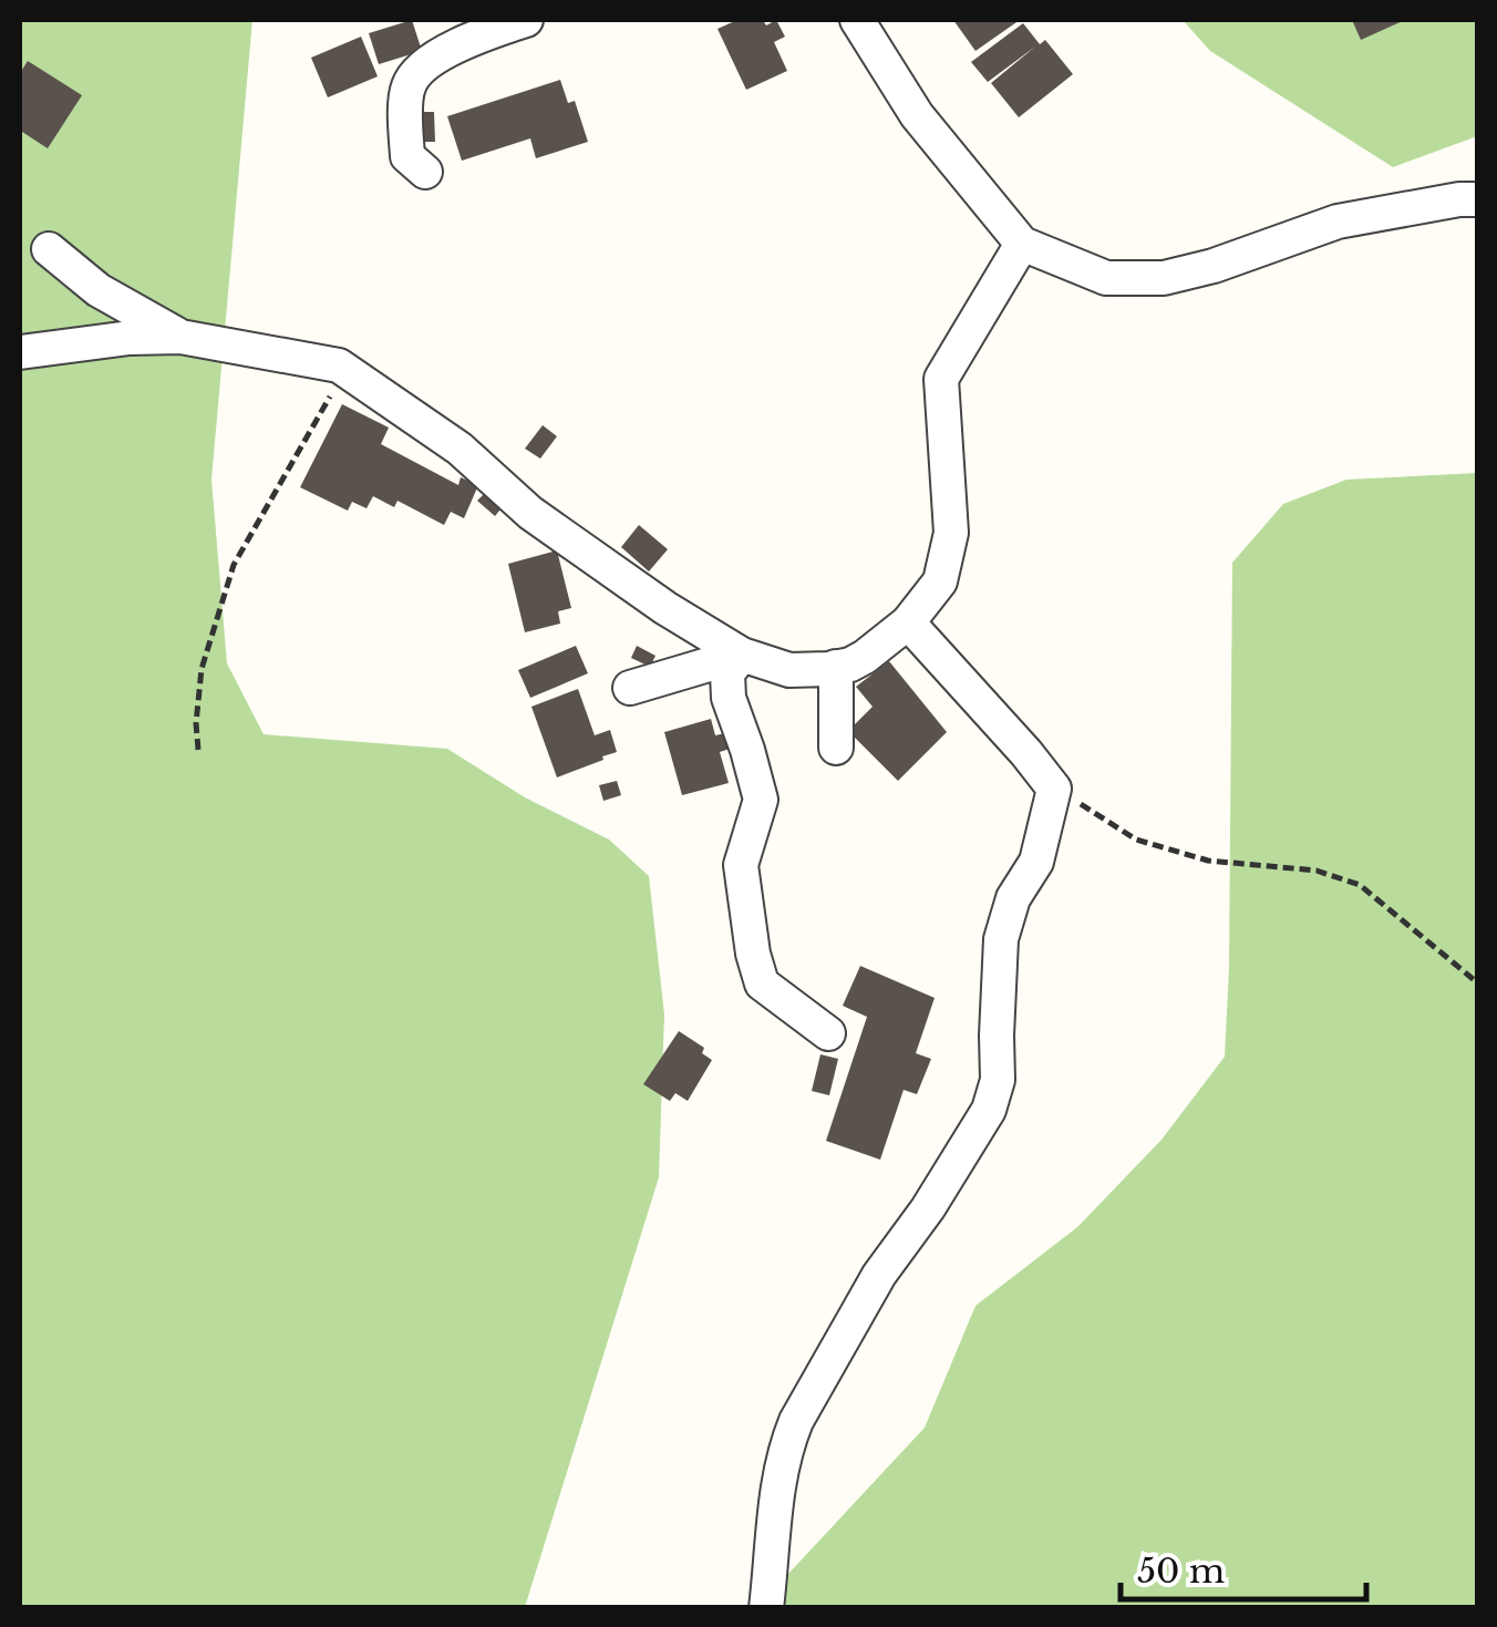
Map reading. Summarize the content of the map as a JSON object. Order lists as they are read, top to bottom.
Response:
{
  "scale_bar": "50 m"
}
